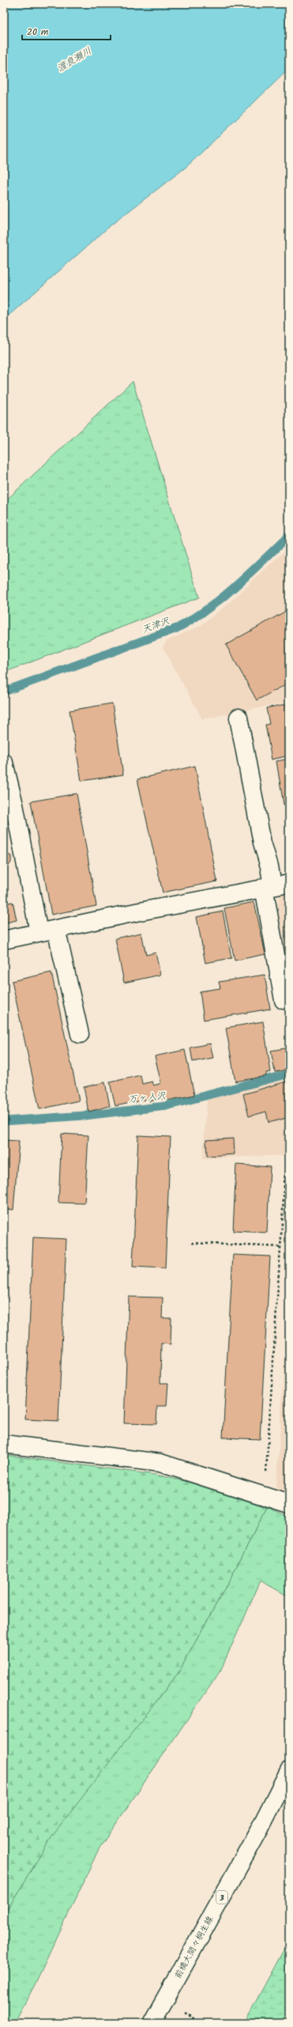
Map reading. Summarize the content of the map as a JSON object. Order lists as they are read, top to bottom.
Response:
{
  "streets": {
    "street": ["3", "前橋大間々桐生線"]
  },
  "water": ["渡良瀬川", "天津沢", "万ヶ入沢"],
  "scale_bar": "20 m"
}
